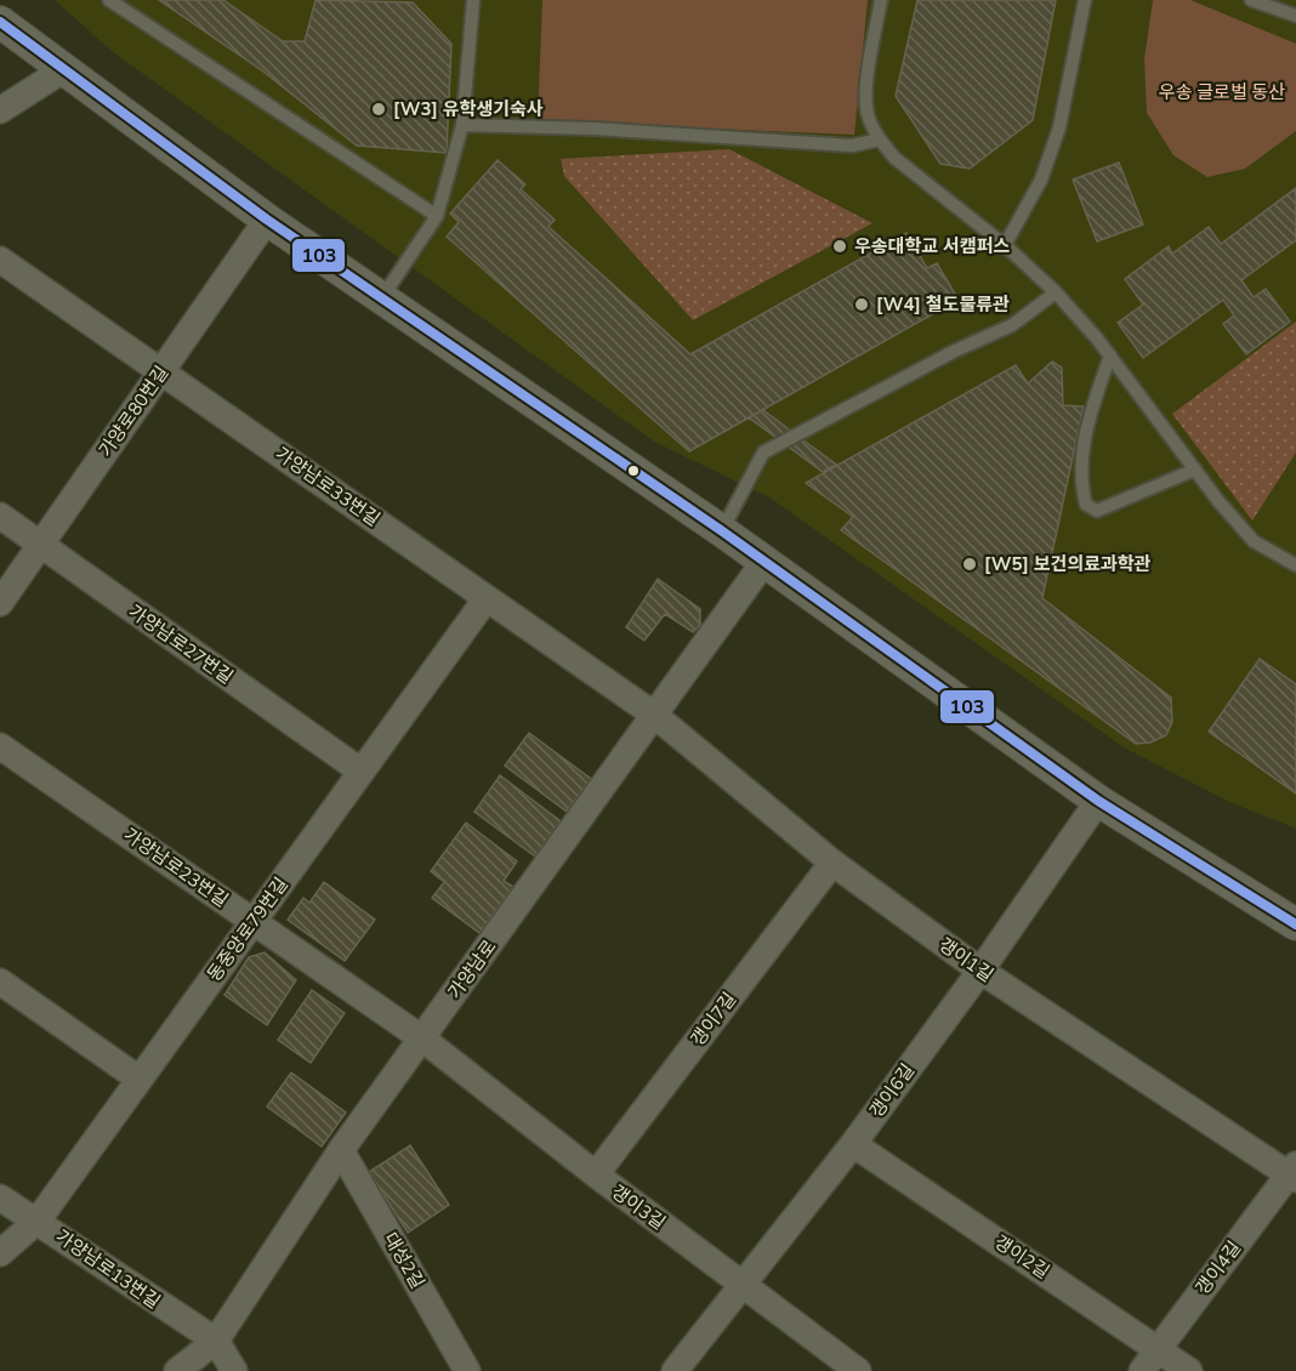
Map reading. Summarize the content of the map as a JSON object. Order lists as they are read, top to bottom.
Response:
{
  "streets": {
    "street": [
      "가양로80번길",
      "가양남로33번길",
      "가양남로27번길",
      "가양남로23번길",
      "동중앙로79번길",
      "갱이1길",
      "가양남로",
      "갱이7길",
      "갱이6길",
      "갱이3길",
      "갱이2길",
      "대성2길",
      "갱이4길",
      "가양남로13번길"
    ]
  },
  "crossings": [
    ["가양로80번길", "가양남로33번길"],
    ["가양로80번길", "가양남로27번길"],
    ["가양남로33번길", "동중앙로79번길"],
    ["가양남로33번길", "갱이1길"],
    ["가양남로33번길", "가양남로"],
    ["가양남로27번길", "동중앙로79번길"],
    ["가양남로23번길", "동중앙로79번길"],
    ["가양남로23번길", "가양남로"],
    ["가양남로23번길", "갱이3길"],
    ["동중앙로79번길", "가양남로13번길"],
    ["갱이1길", "가양남로"],
    ["갱이1길", "갱이7길"],
    ["갱이1길", "갱이6길"],
    ["갱이1길", "갱이4길"],
    ["가양남로", "갱이3길"],
    ["가양남로", "대성2길"],
    ["가양남로", "가양남로13번길"],
    ["갱이7길", "갱이3길"],
    ["갱이6길", "갱이3길"],
    ["갱이6길", "갱이2길"],
    ["갱이2길", "갱이4길"]
  ],
  "parks": ["우송 글로벌 동산"],
  "places": [
    "[W3] 유학생기숙사",
    "우송대학교 서캠퍼스",
    "[W4] 철도물류관",
    "[W5] 보건의료과학관"
  ],
  "lines": ["transit line 103"]
}
